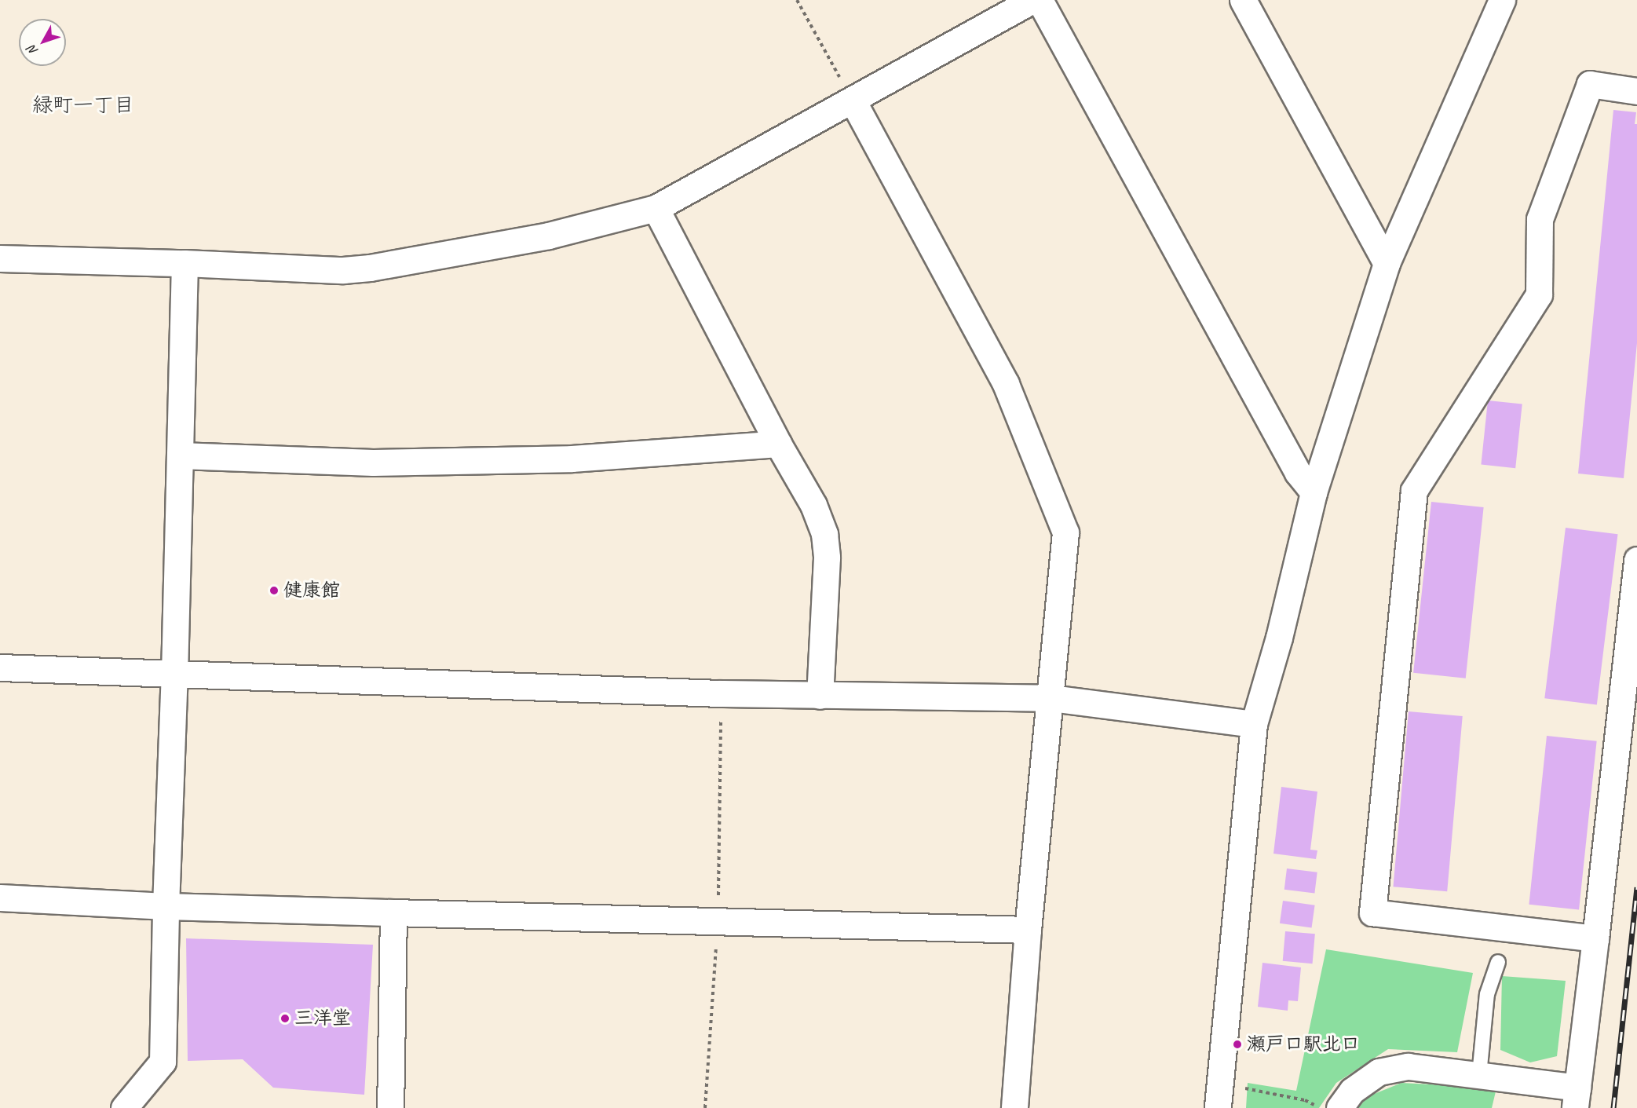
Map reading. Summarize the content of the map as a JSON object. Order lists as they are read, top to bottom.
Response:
{
  "districts": ["緑町一丁目"],
  "places": ["健康館", "三洋堂", "瀬戸口駅北口"],
  "north": "bottom left"
}
